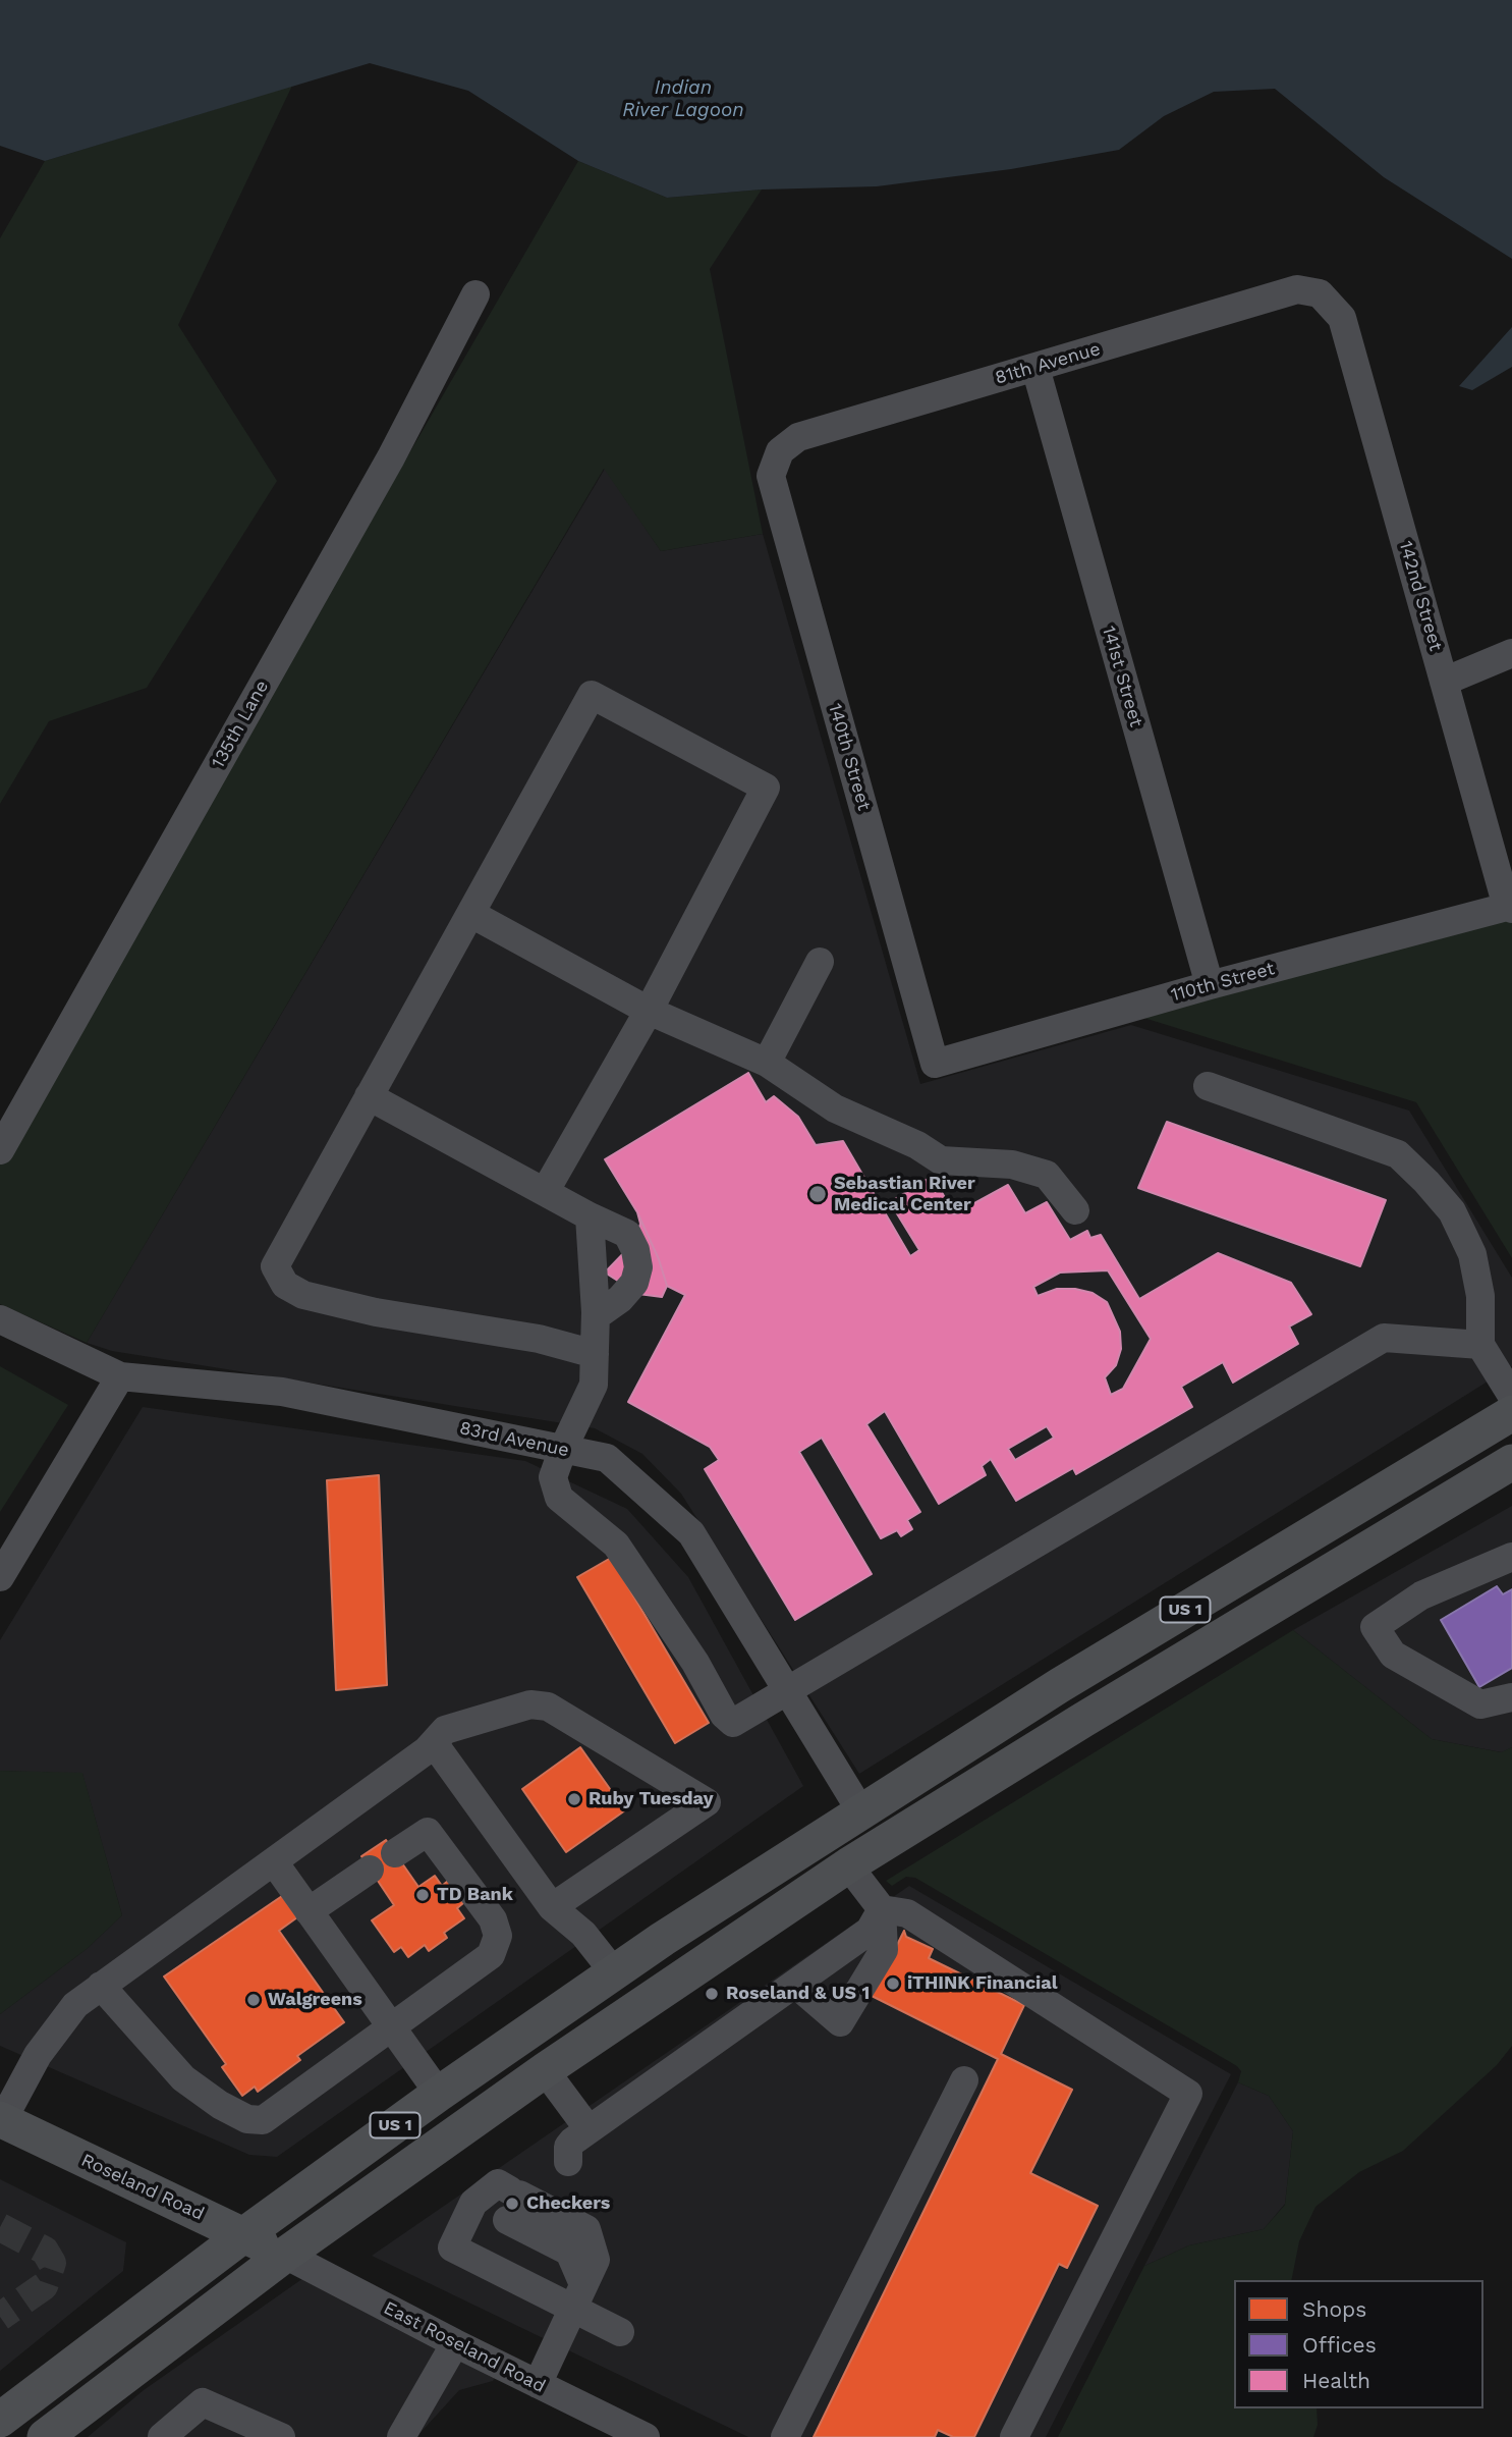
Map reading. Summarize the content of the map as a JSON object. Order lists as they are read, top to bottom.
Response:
{
  "streets": {
    "main road": ["US 1", "Roseland Road"],
    "street": [
      "81th Avenue",
      "142nd Street",
      "141st Street",
      "135th Lane",
      "140th Street",
      "110th Street",
      "83rd Avenue",
      "East Roseland Road"
    ]
  },
  "crossings": [
    ["81th Avenue", "142nd Street"],
    ["81th Avenue", "141st Street"],
    ["81th Avenue", "140th Street"],
    ["142nd Street", "110th Street"],
    ["141st Street", "110th Street"],
    ["140th Street", "110th Street"],
    ["83rd Avenue", "US 1"],
    ["US 1", "Roseland Road"],
    ["US 1", "East Roseland Road"],
    ["Roseland Road", "East Roseland Road"]
  ],
  "water": ["Indian River Lagoon"],
  "places": [
    "Sebastian River Medical Center",
    "Ruby Tuesday",
    "TD Bank",
    "iTHINK Financial",
    "Roseland & US 1",
    "Walgreens",
    "Checkers"
  ],
  "legend": ["Shops", "Offices", "Health"]
}
